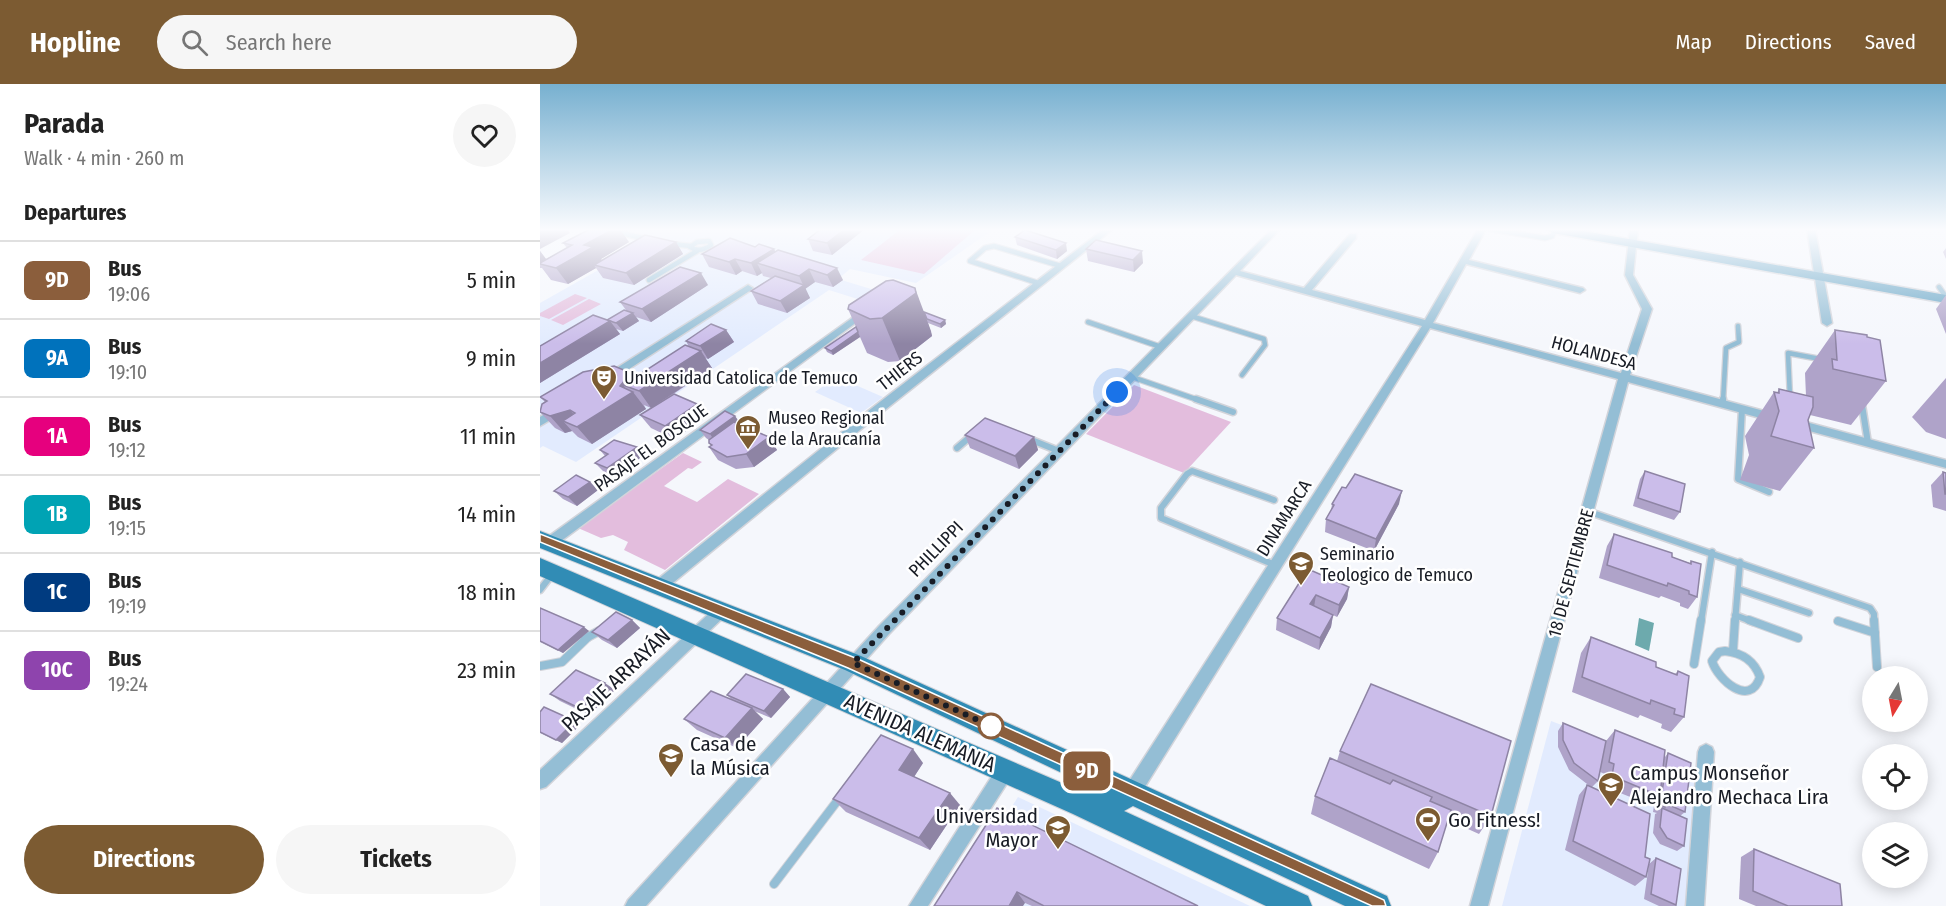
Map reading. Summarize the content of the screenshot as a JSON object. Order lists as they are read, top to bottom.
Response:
{
  "streets": {
    "main road": ["AVENIDA ALEMANIA"],
    "street": [
      "HOLANDESA",
      "THIERS",
      "PASAJE EL BOSQUE",
      "DINAMARCA",
      "PHILLIPPI",
      "18 DE SEPTIEMBRE",
      "PASAJE ARRAYÁN"
    ]
  },
  "crossings": [
    ["HOLANDESA", "DINAMARCA"],
    ["HOLANDESA", "PHILLIPPI"],
    ["HOLANDESA", "18 DE SEPTIEMBRE"],
    ["THIERS", "AVENIDA ALEMANIA"],
    ["PASAJE EL BOSQUE", "AVENIDA ALEMANIA"],
    ["DINAMARCA", "AVENIDA ALEMANIA"],
    ["PHILLIPPI", "AVENIDA ALEMANIA"],
    ["PASAJE ARRAYÁN", "AVENIDA ALEMANIA"]
  ],
  "places": {
    "theatre": ["Universidad Catolica de Temuco"],
    "museum": ["Museo Regional de la Araucanía"],
    "school or university": [
      "Seminario Teologico de Temuco",
      "Casa de la Música",
      "Campus Monseñor Alejandro Mechaca Lira",
      "Universidad Mayor"
    ],
    "sports": ["Go Fitness!"]
  },
  "lines": ["bus line 9D"],
  "north": "bottom",
  "page": {
    "header": "Hopline",
    "search": "Search here",
    "nav": ["Map", "Directions", "Saved"],
    "heading": [
      ["Parada", "Walk · 4 min · 260 m"],
      "Departures"
    ],
    "on_map": "9D",
    "list": [
      {
        "mark": "9D",
        "name": "Bus",
        "note": "19:06",
        "value": "5 min"
      },
      {
        "mark": "9A",
        "name": "Bus",
        "note": "19:10",
        "value": "9 min"
      },
      {
        "mark": "1A",
        "name": "Bus",
        "note": "19:12",
        "value": "11 min"
      },
      {
        "mark": "1B",
        "name": "Bus",
        "note": "19:15",
        "value": "14 min"
      },
      {
        "mark": "1C",
        "name": "Bus",
        "note": "19:19",
        "value": "18 min"
      },
      {
        "mark": "10C",
        "name": "Bus",
        "note": "19:24",
        "value": "23 min"
      }
    ],
    "buttons": ["Directions", "Tickets"]
  }
}
